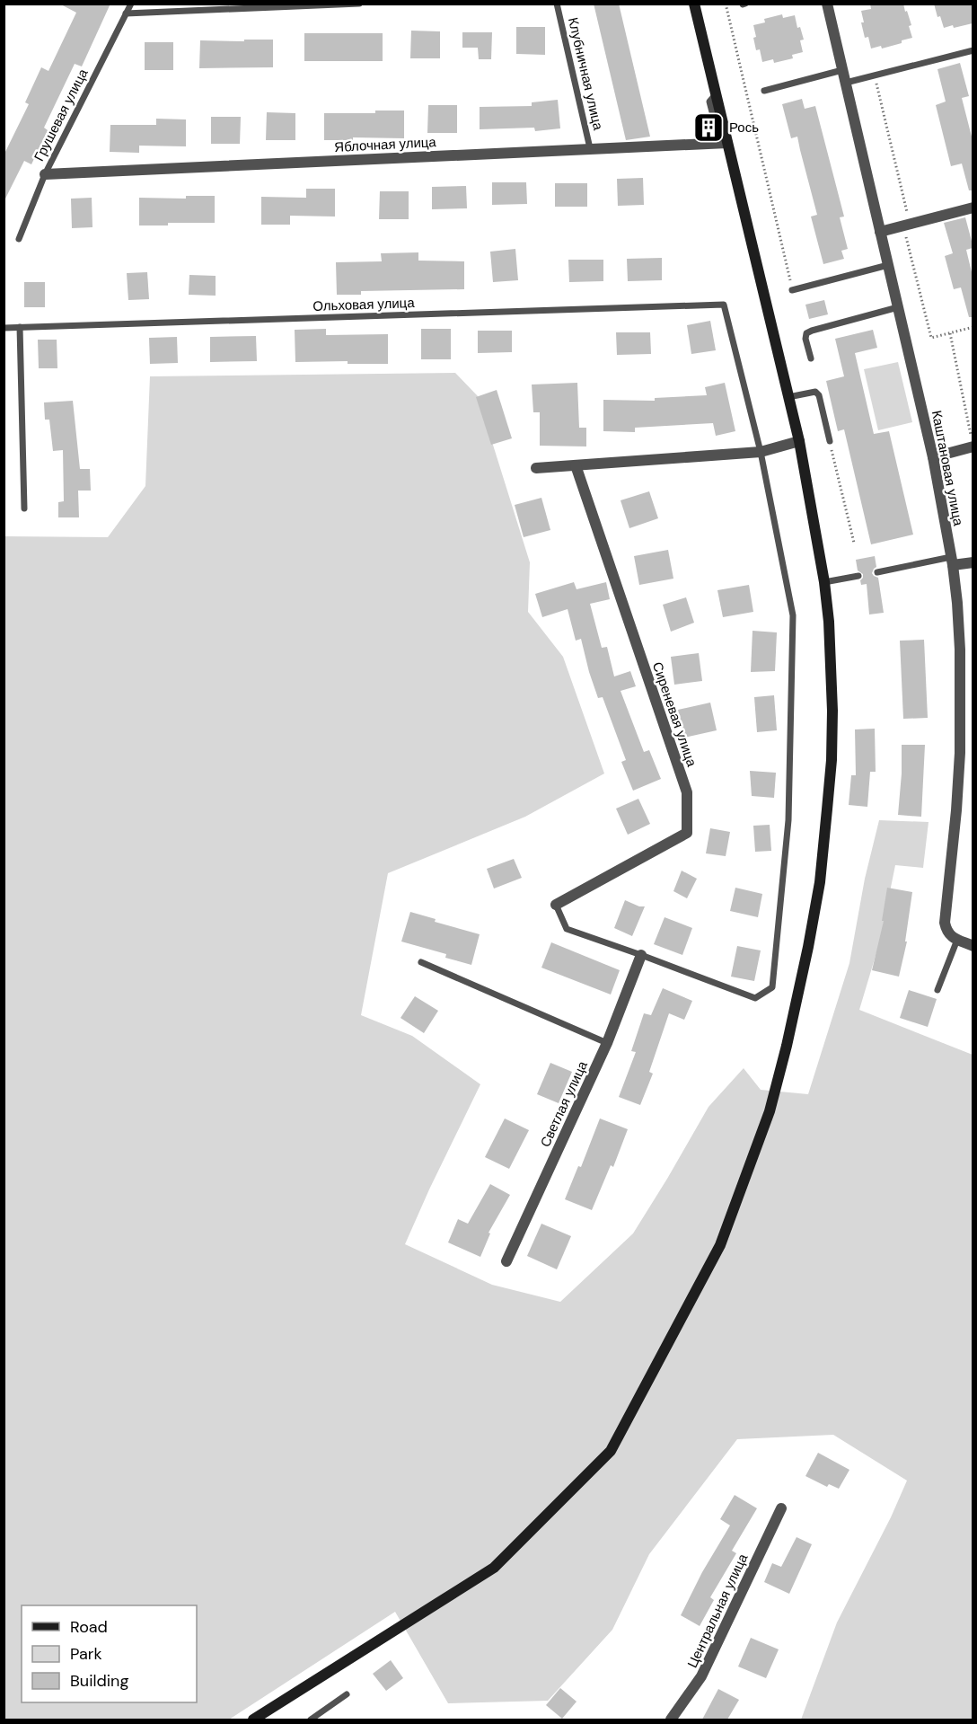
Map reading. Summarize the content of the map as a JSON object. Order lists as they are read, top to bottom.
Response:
{
  "streets": {
    "street": [
      "Яблочная улица",
      "Каштановая улица",
      "Сиреневая улица",
      "Светлая улица",
      "Центральная улица"
    ],
    "lane": ["Клубничная улица", "Грушевая улица", "Ольховая улица"]
  },
  "crossings": [
    ["Клубничная улица", "Яблочная улица"],
    ["Грушевая улица", "Яблочная улица"]
  ],
  "places": {
    "building": ["Рось"]
  },
  "legend": ["Road", "Park", "Building"]
}
